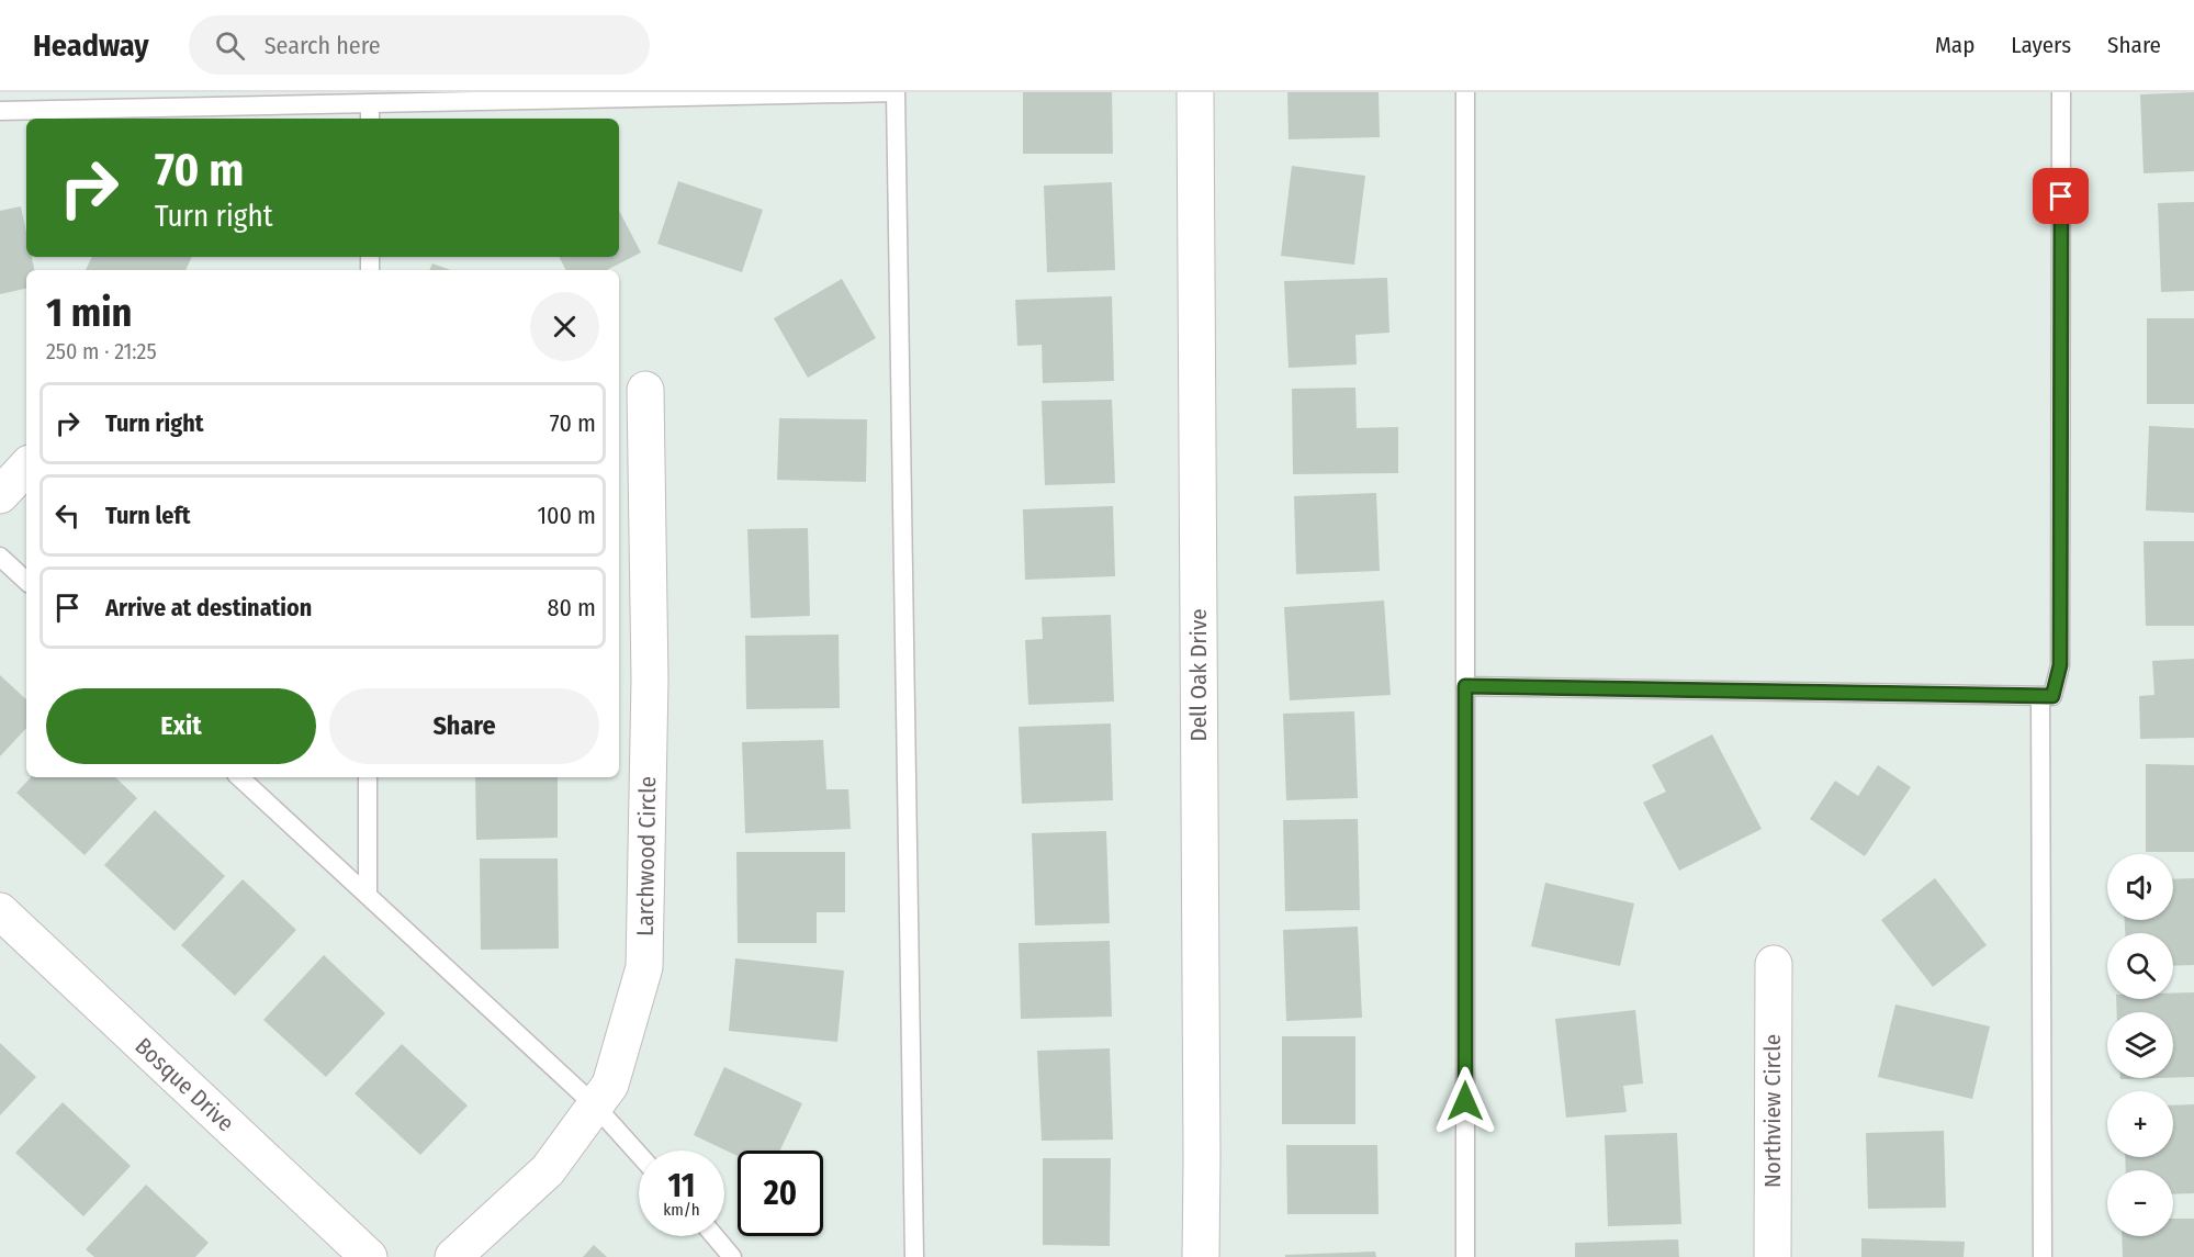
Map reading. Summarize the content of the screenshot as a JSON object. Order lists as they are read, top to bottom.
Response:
{
  "streets": {
    "street": [
      "Dell Oak Drive",
      "Larchwood Circle",
      "Bosque Drive",
      "Northview Circle"
    ]
  },
  "page": {
    "header": "Headway",
    "search": "Search here",
    "nav": ["Map", "Layers", "Share"],
    "turn": ["70 m", "Turn right"],
    "heading": ["1 min", "250 m · 21:25"],
    "list": [
      {
        "name": "Turn right",
        "value": "70 m"
      },
      {
        "name": "Turn left",
        "value": "100 m"
      },
      {
        "name": "Arrive at destination",
        "value": "80 m"
      }
    ],
    "buttons": ["Exit", "Share"],
    "map_buttons": ["+", "−"],
    "speed": "11 km/h",
    "limit": "20"
  }
}
